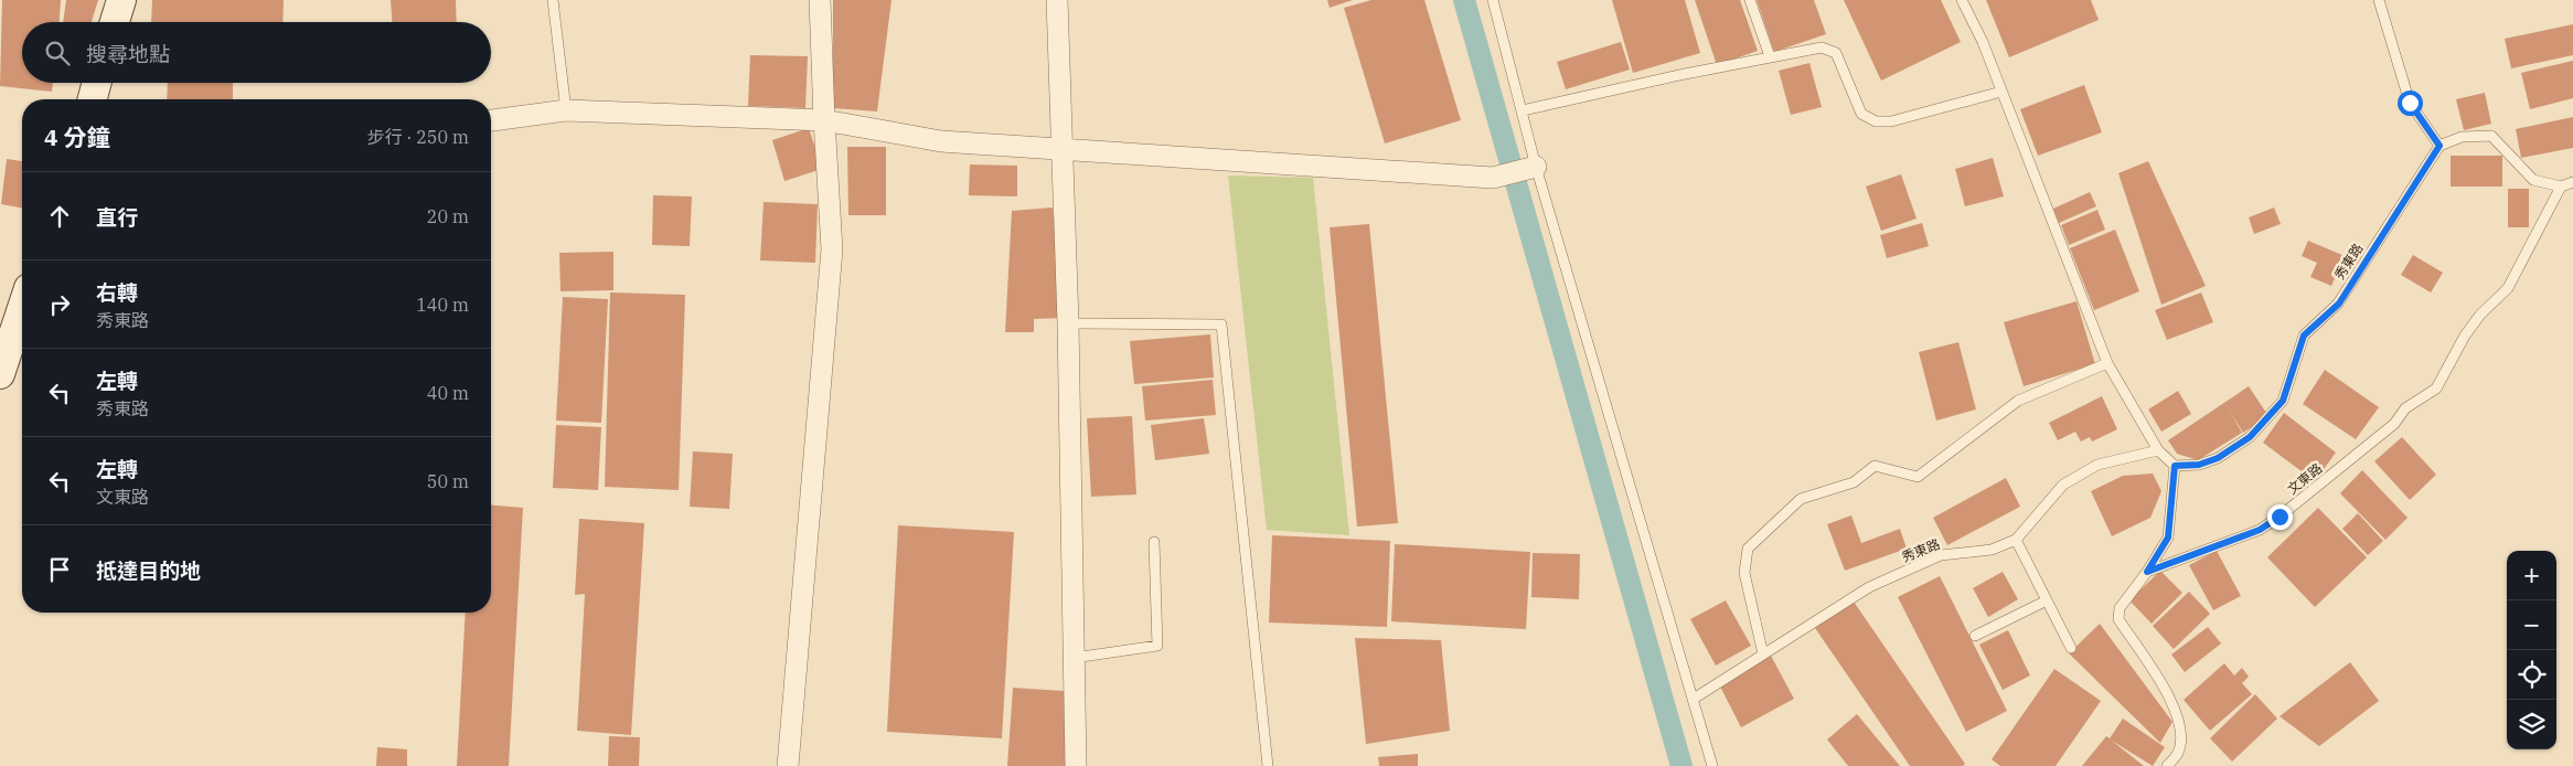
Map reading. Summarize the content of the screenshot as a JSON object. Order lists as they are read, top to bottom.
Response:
{
  "streets": {
    "lane": ["秀東路", "文東路"]
  },
  "page": {
    "search": "搜尋地點",
    "heading": ["4 分鐘", "步行 · 250 m"],
    "list": [
      ["直行", "20 m"],
      ["右轉", "秀東路", "140 m"],
      ["左轉", "秀東路", "40 m"],
      ["左轉", "文東路", "50 m"],
      "抵達目的地"
    ],
    "map_buttons": ["+", "−"]
  }
}
